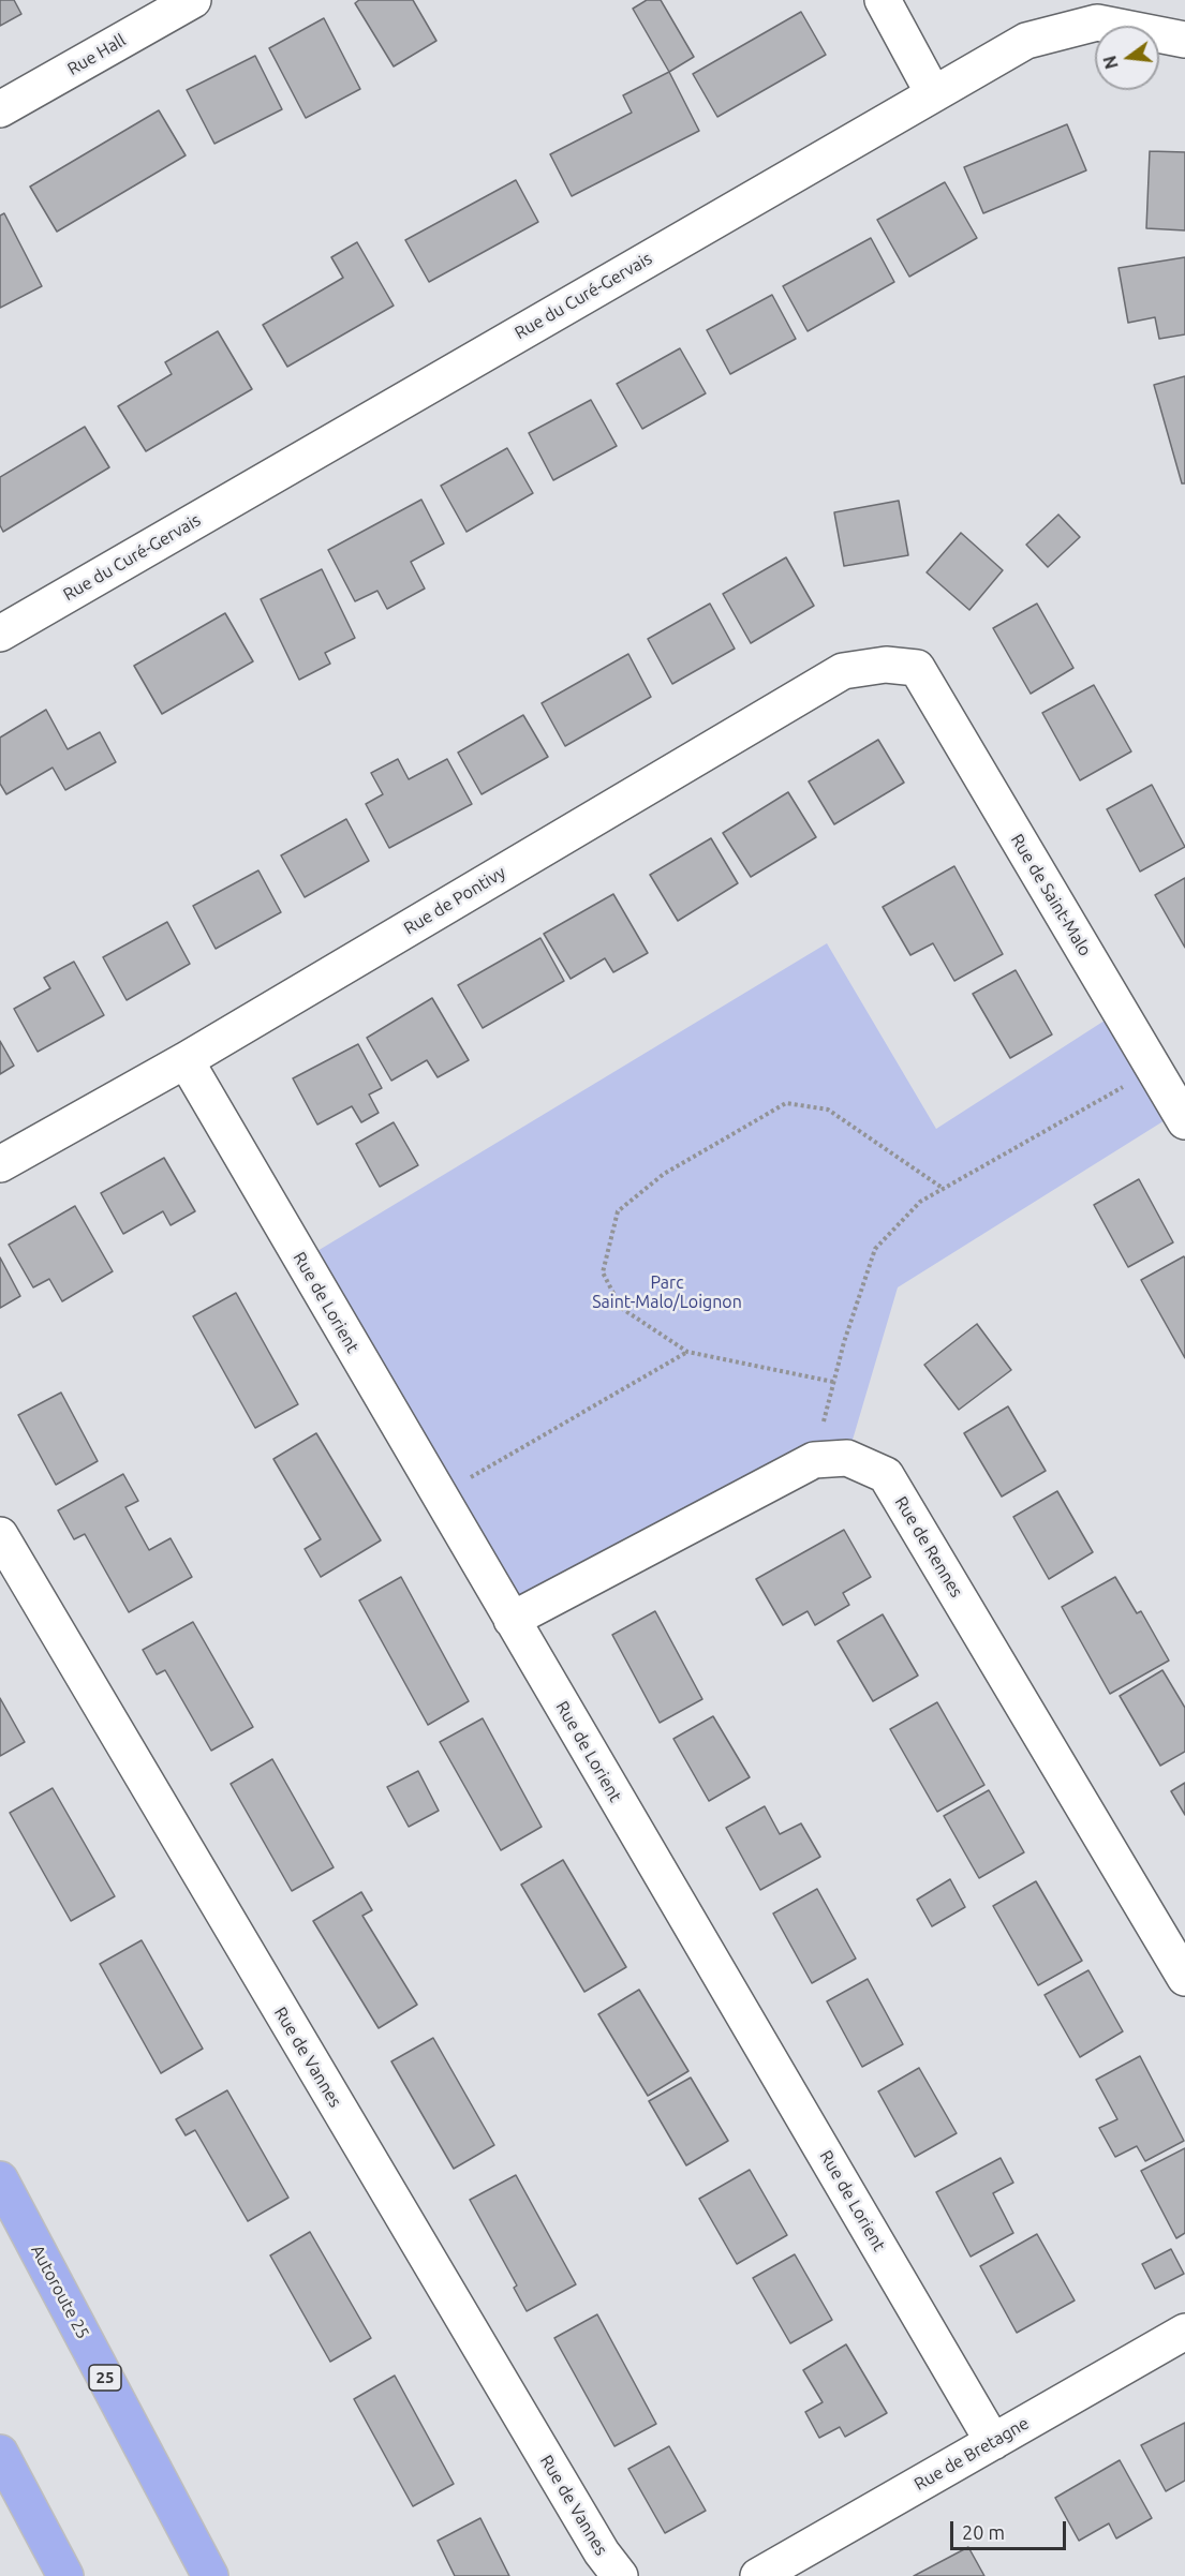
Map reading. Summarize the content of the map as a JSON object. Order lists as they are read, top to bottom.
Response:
{
  "streets": {
    "highway": ["Autoroute 25", "25"],
    "street": [
      "Rue Hall",
      "Rue du Curé-Gervais",
      "Rue de Saint-Malo",
      "Rue de Pontivy",
      "Rue de Lorient",
      "Rue de Rennes",
      "Rue de Vannes",
      "Rue de Bretagne"
    ]
  },
  "crossings": [
    ["Rue de Saint-Malo", "Rue de Pontivy"],
    ["Rue de Pontivy", "Rue de Lorient"],
    ["Rue de Lorient", "Rue de Rennes"],
    ["Rue de Lorient", "Rue de Bretagne"]
  ],
  "parks": ["Parc Saint-Malo/Loignon"],
  "scale_bar": "20 m",
  "north": "left"
}
